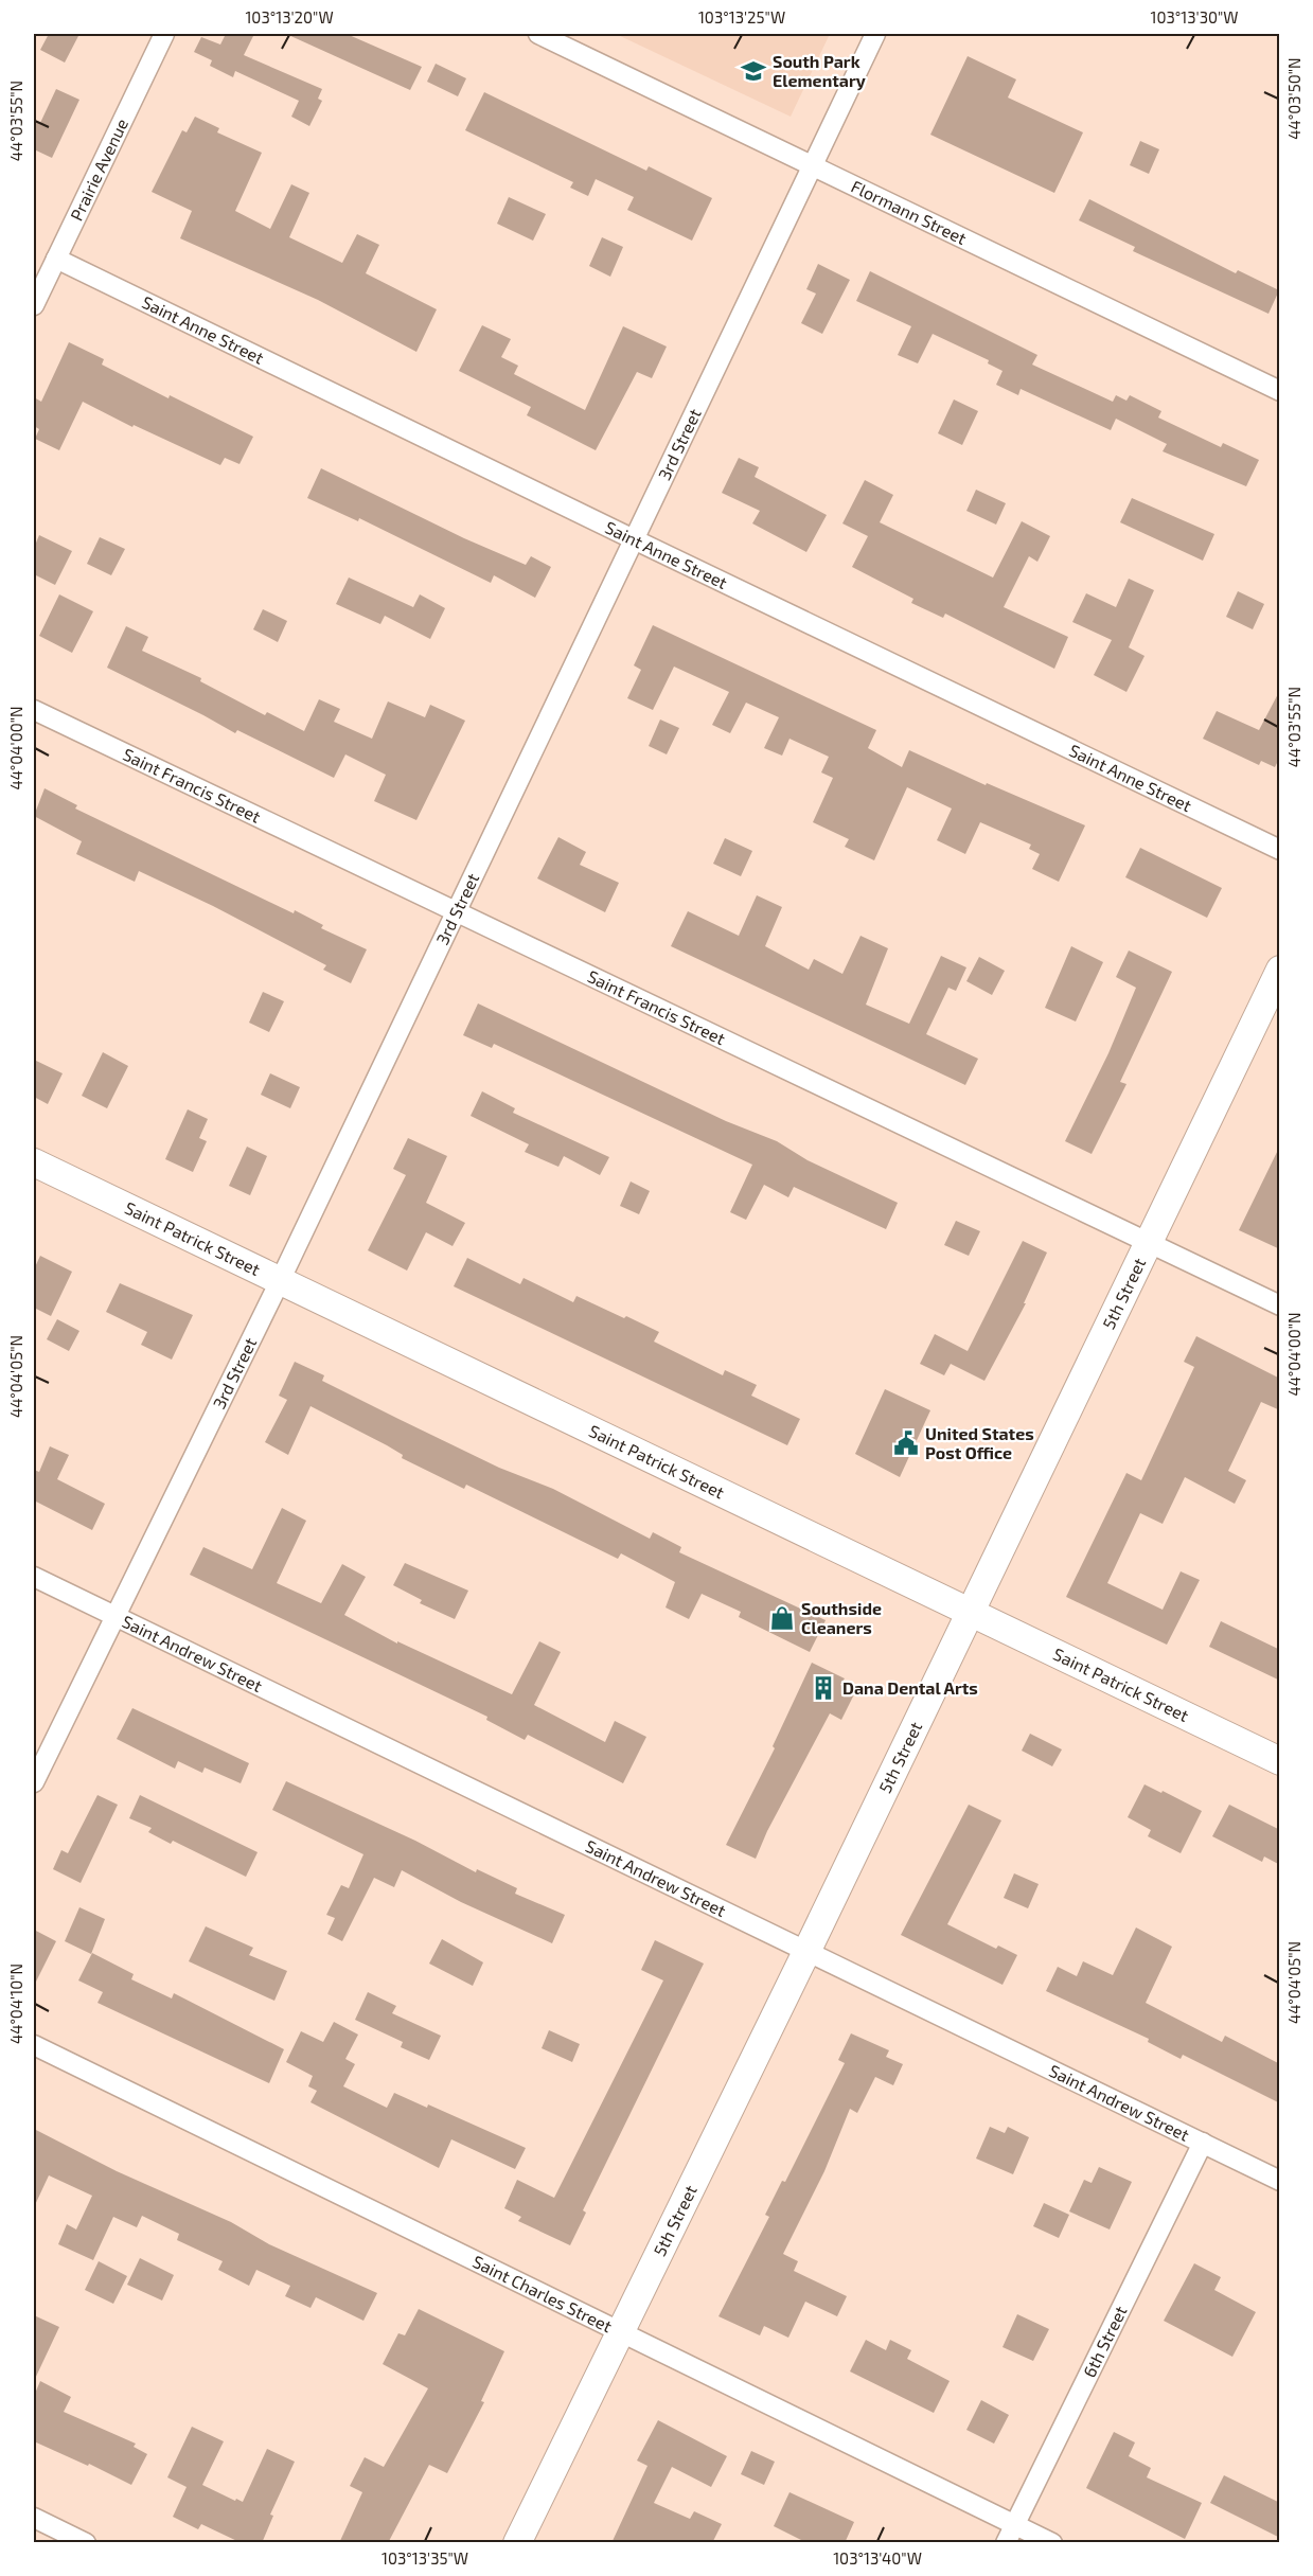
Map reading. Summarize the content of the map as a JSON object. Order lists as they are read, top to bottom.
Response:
{
  "streets": {
    "main road": ["Saint Patrick Street", "5th Street"],
    "street": [
      "Prairie Avenue",
      "Flormann Street",
      "Saint Anne Street",
      "3rd Street",
      "Saint Francis Street",
      "Saint Andrew Street",
      "Saint Charles Street",
      "6th Street"
    ]
  },
  "crossings": [
    ["Prairie Avenue", "Saint Anne Street"],
    ["Flormann Street", "3rd Street"],
    ["Saint Anne Street", "3rd Street"],
    ["3rd Street", "Saint Francis Street"],
    ["3rd Street", "Saint Patrick Street"],
    ["3rd Street", "Saint Andrew Street"],
    ["Saint Francis Street", "5th Street"],
    ["Saint Patrick Street", "5th Street"],
    ["5th Street", "Saint Andrew Street"],
    ["5th Street", "Saint Charles Street"],
    ["Saint Andrew Street", "6th Street"],
    ["Saint Charles Street", "6th Street"]
  ],
  "places": {
    "school or university": ["South Park Elementary"],
    "public building": ["United States Post Office"],
    "shop": ["Southside Cleaners"],
    "building": ["Dana Dental Arts"]
  },
  "coordinates": [
    "103°13'20\"W",
    "103°13'25\"W",
    "103°13'30\"W",
    "44°03'50\"N",
    "44°03'55\"N",
    "44°04'00\"N",
    "44°04'05\"N",
    "44°04'10\"N",
    "103°13'35\"W",
    "103°13'40\"W"
  ]
}
